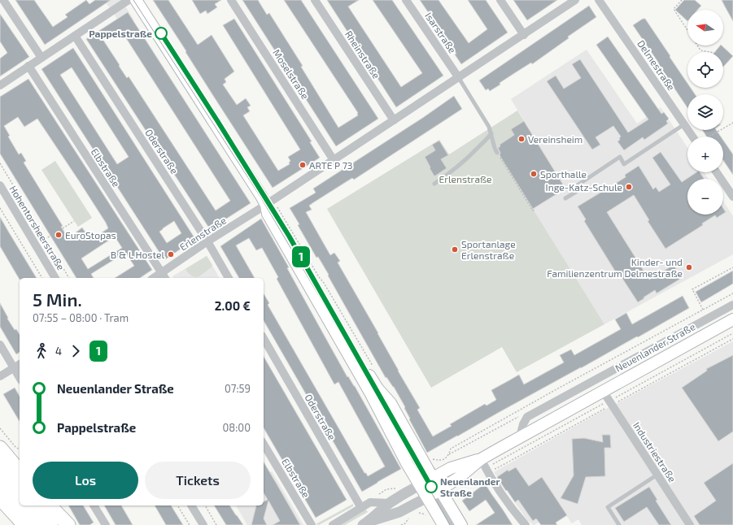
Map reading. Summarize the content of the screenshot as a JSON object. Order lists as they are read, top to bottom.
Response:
{
  "streets": {
    "main road": ["Neuenlander Straße"],
    "street": [
      "Isarstraße",
      "Rheinstraße",
      "Delmestraße",
      "Moselstraße",
      "Oderstraße",
      "Elbstraße",
      "Hohentorsheerstraße",
      "Erlenstraße",
      "Industriestraße"
    ]
  },
  "crossings": [
    ["Isarstraße", "Erlenstraße"],
    ["Rheinstraße", "Erlenstraße"],
    ["Moselstraße", "Erlenstraße"],
    ["Oderstraße", "Erlenstraße"],
    ["Elbstraße", "Erlenstraße"],
    ["Neuenlander Straße", "Industriestraße"]
  ],
  "parks": ["Erlenstraße"],
  "places": [
    "Pappelstraße",
    "Vereinsheim",
    "ARTE P 73",
    "Sporthalle",
    "Inge-Katz-Schule",
    "EuroStopas",
    "Sportanlage Erlenstraße",
    "B & L Hostel",
    "Kinder- und Familienzentrum Delmestraße",
    "Neuenlander Straße"
  ],
  "lines": ["tram line 1"],
  "north": "left",
  "page": {
    "on_map": "1",
    "map_buttons": ["+", "−"],
    "heading": ["5 Min.", "07:55 – 08:00 · Tram", "2.00 €"],
    "legs": ["4", "1"],
    "list": [
      {
        "name": "Neuenlander Straße",
        "value": "07:59"
      },
      {
        "name": "Pappelstraße",
        "value": "08:00"
      }
    ],
    "buttons": ["Los", "Tickets"]
  }
}
